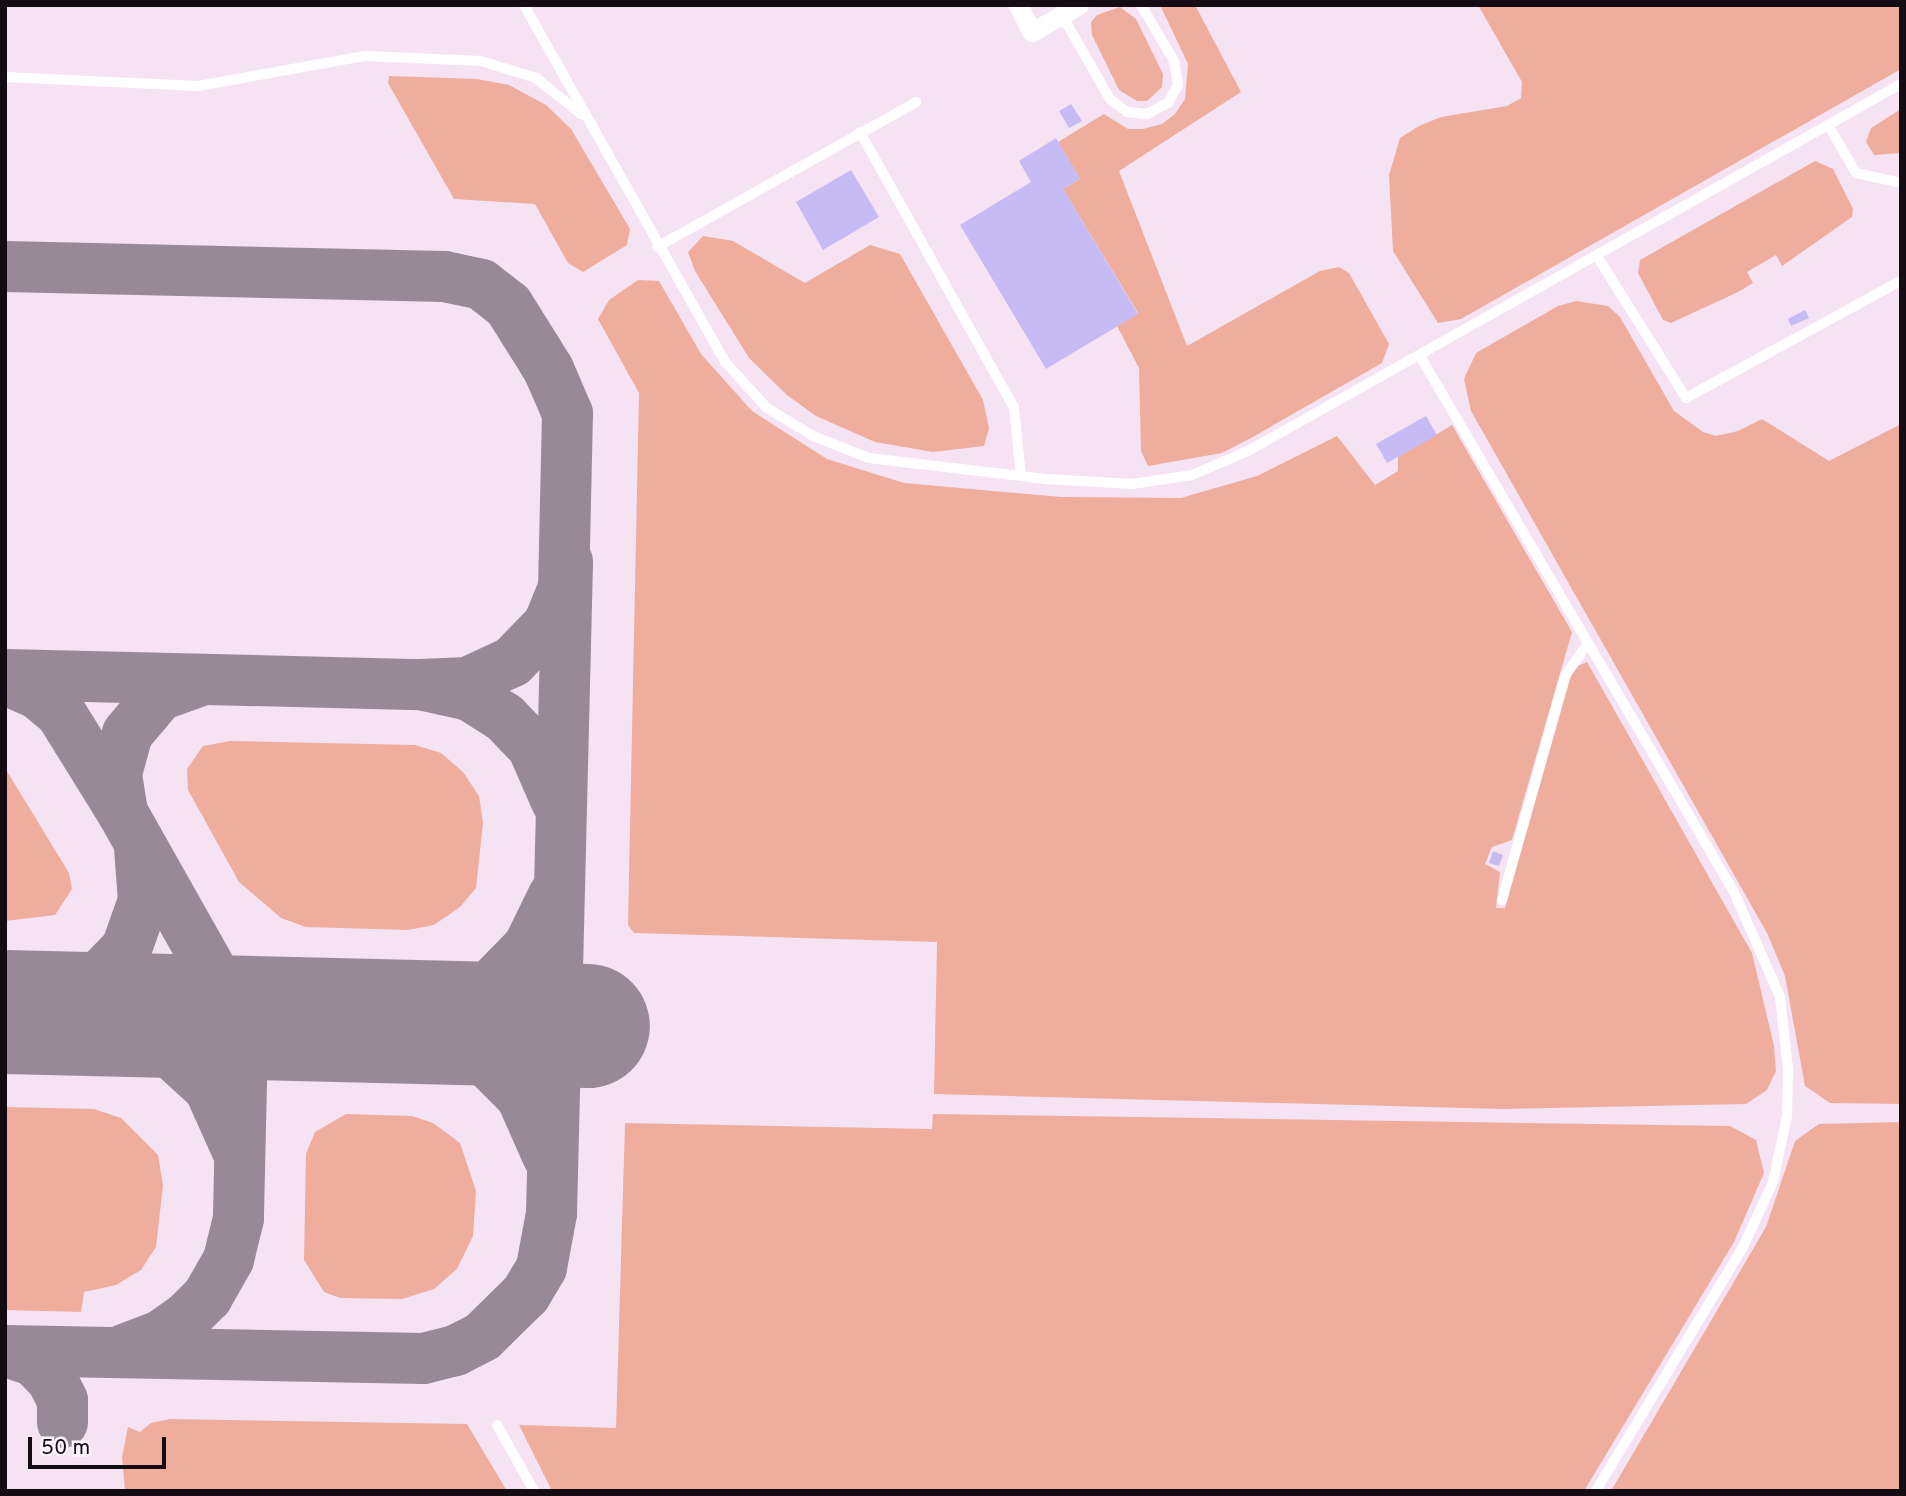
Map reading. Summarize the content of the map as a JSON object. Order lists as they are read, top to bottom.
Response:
{
  "scale_bar": "50 m"
}
